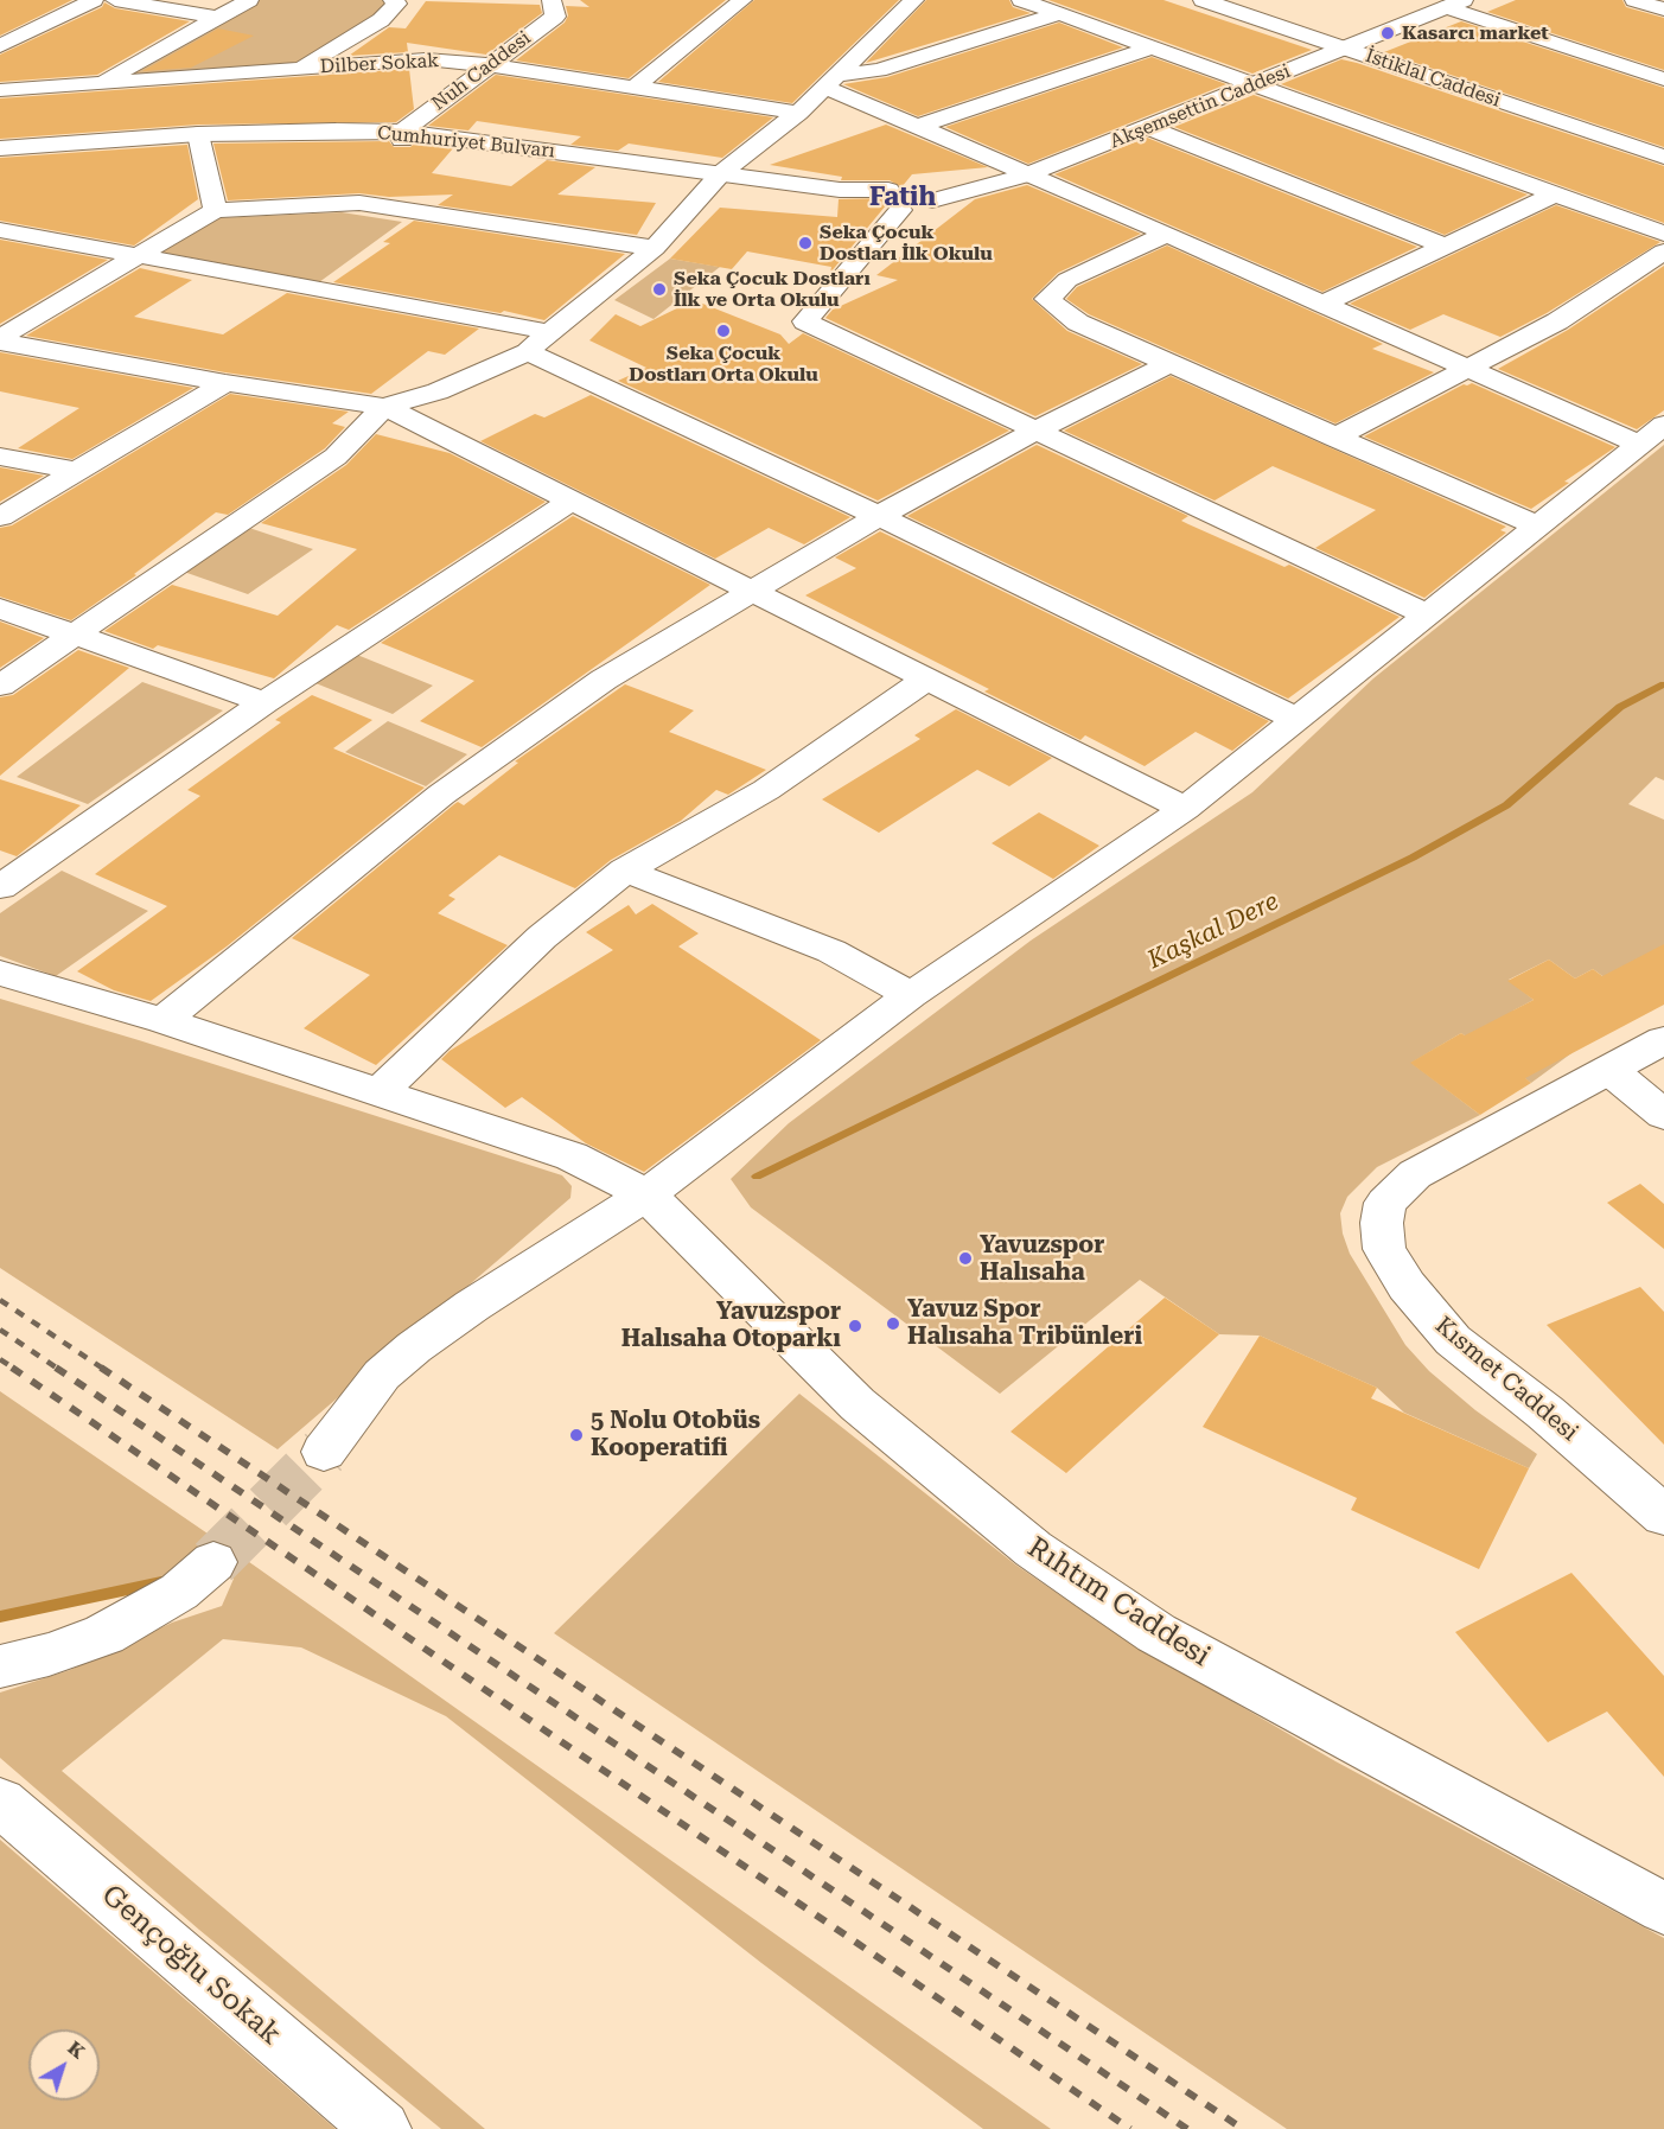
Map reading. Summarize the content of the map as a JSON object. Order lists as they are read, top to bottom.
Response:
{
  "streets": {
    "street": [
      "Dilber Sokak",
      "Nuh Caddesi",
      "İstiklal Caddesi",
      "Akşemsettin Caddesi",
      "Cumhuriyet Bulvarı",
      "Kısmet Caddesi",
      "Rıhtım Caddesi",
      "Gençoğlu Sokak"
    ]
  },
  "crossings": [
    ["Dilber Sokak", "Nuh Caddesi"],
    ["Nuh Caddesi", "Cumhuriyet Bulvarı"],
    ["İstiklal Caddesi", "Akşemsettin Caddesi"],
    ["Akşemsettin Caddesi", "Cumhuriyet Bulvarı"]
  ],
  "districts": ["Fatih"],
  "water": ["Kaşkal Dere"],
  "places": [
    "Kasarcı market",
    "Seka Çocuk Dostları İlk Okulu",
    "Seka Çocuk Dostları İlk ve Orta Okulu",
    "Seka Çocuk Dostları Orta Okulu",
    "Yavuzspor Halısaha",
    "Yavuz Spor Halısaha Tribünleri",
    "Yavuzspor Halısaha Otoparkı",
    "5 Nolu Otobüs Kooperatifi"
  ],
  "north": "top right"
}
